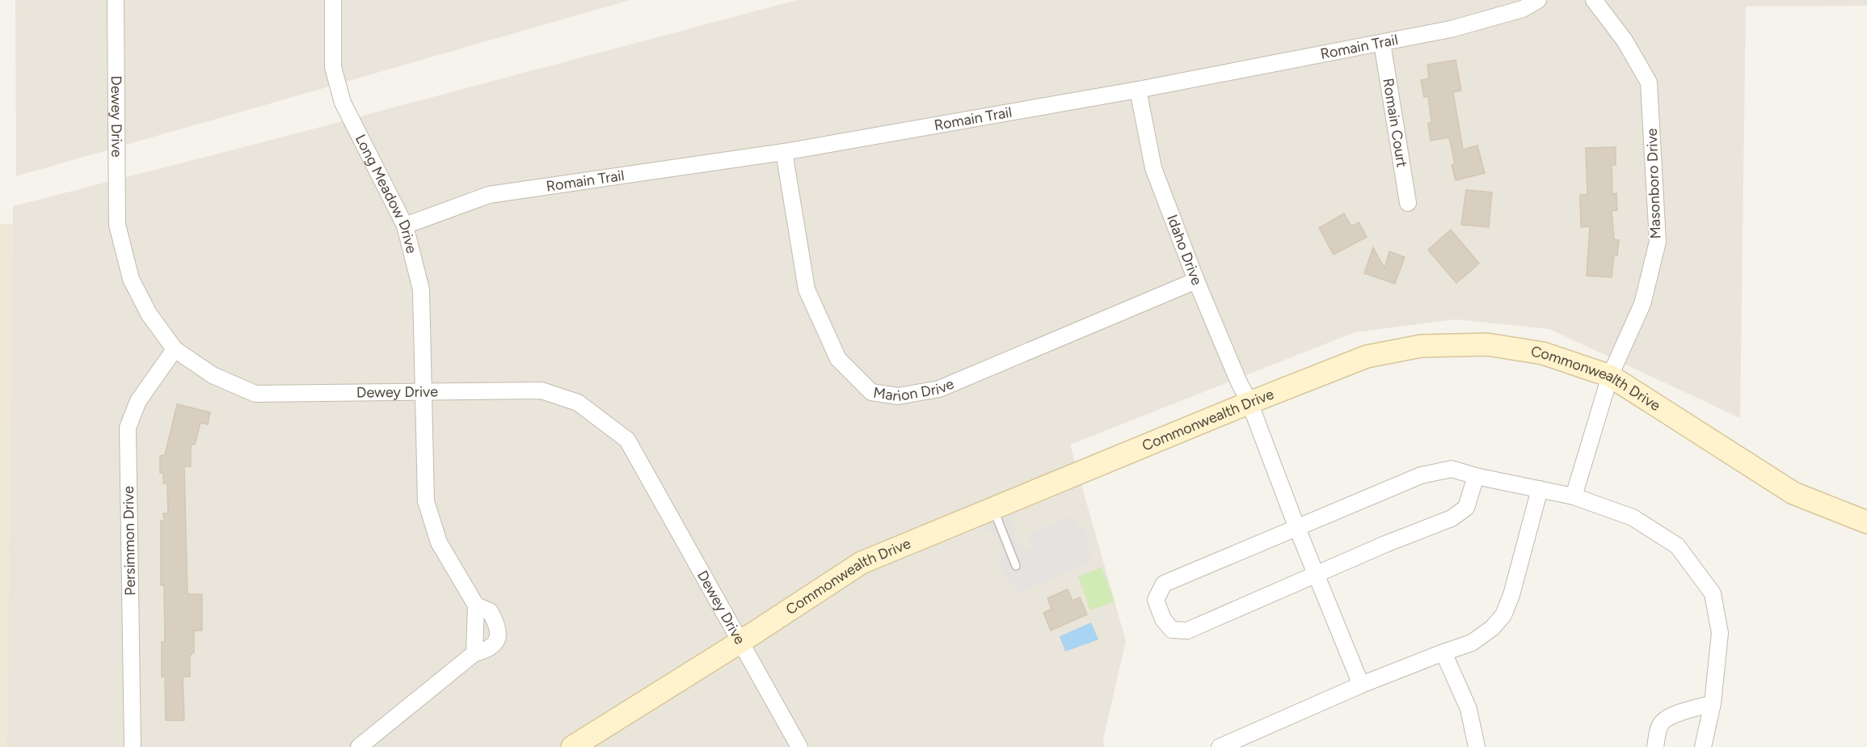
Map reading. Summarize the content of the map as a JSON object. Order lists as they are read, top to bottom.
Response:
{
  "streets": {
    "street": [
      "Romain Trail",
      "Dewey Drive",
      "Romain Court",
      "Masonboro Drive",
      "Long Meadow Drive",
      "Idaho Drive",
      "Commonwealth Drive",
      "Marion Drive",
      "Persimmon Drive"
    ]
  },
  "crossings": [
    ["Romain Trail", "Romain Court"],
    ["Romain Trail", "Long Meadow Drive"],
    ["Romain Trail", "Idaho Drive"],
    ["Romain Trail", "Marion Drive"],
    ["Dewey Drive", "Long Meadow Drive"],
    ["Dewey Drive", "Commonwealth Drive"],
    ["Dewey Drive", "Persimmon Drive"],
    ["Masonboro Drive", "Commonwealth Drive"],
    ["Idaho Drive", "Commonwealth Drive"],
    ["Idaho Drive", "Marion Drive"]
  ]
}
